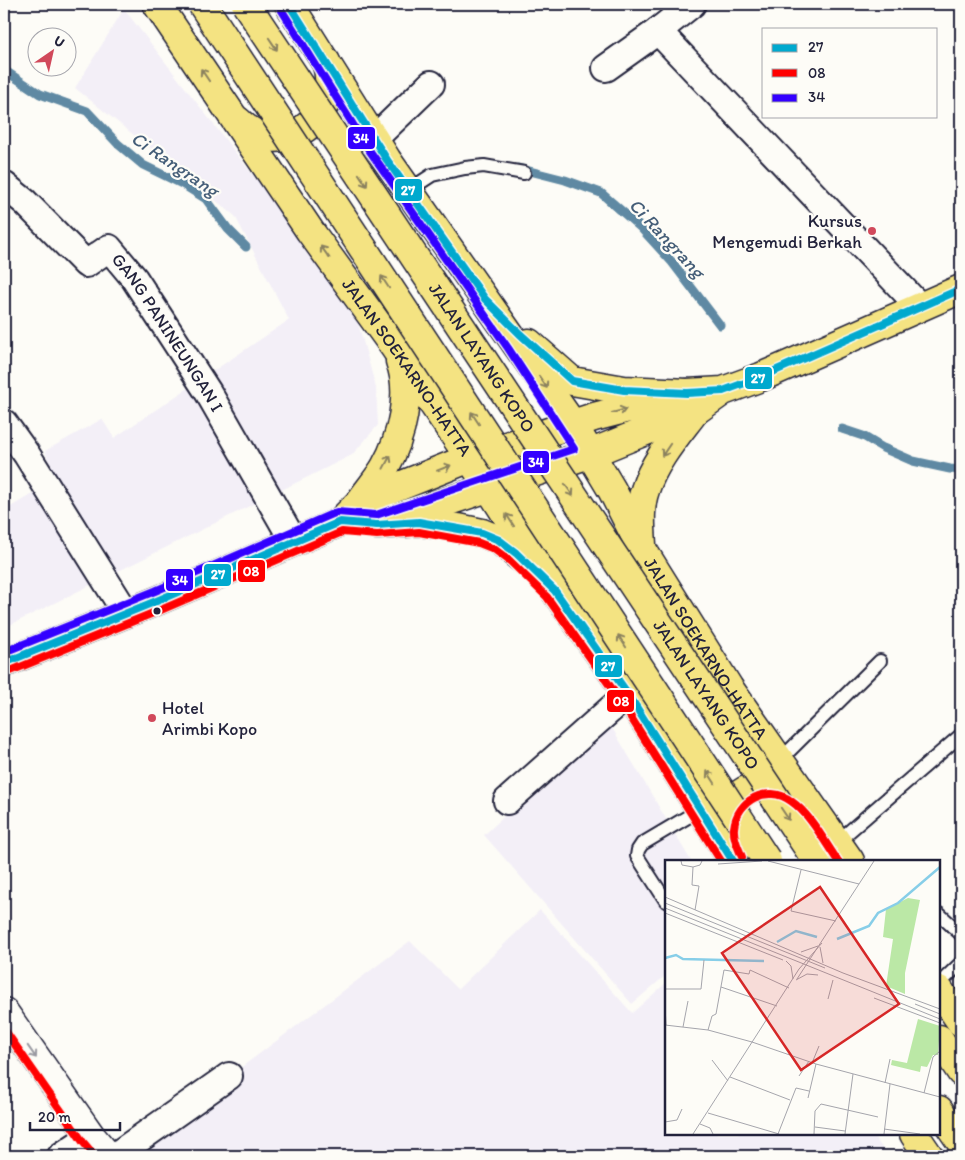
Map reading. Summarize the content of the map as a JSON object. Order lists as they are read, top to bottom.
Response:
{
  "streets": {
    "main road": ["JALAN LAYANG KOPO", "JALAN SOEKARNO-HATTA"],
    "street": ["GANG PANINEUNGAN I"]
  },
  "water": ["Ci Rangrang"],
  "places": ["Kursus Mengemudi Berkah", "Hotel Arimbi Kopo"],
  "lines": ["transit line 27", "transit line 34", "transit line 08"],
  "legend": ["27", "08", "34"],
  "scale_bar": "20 m",
  "north": "top right"
}
